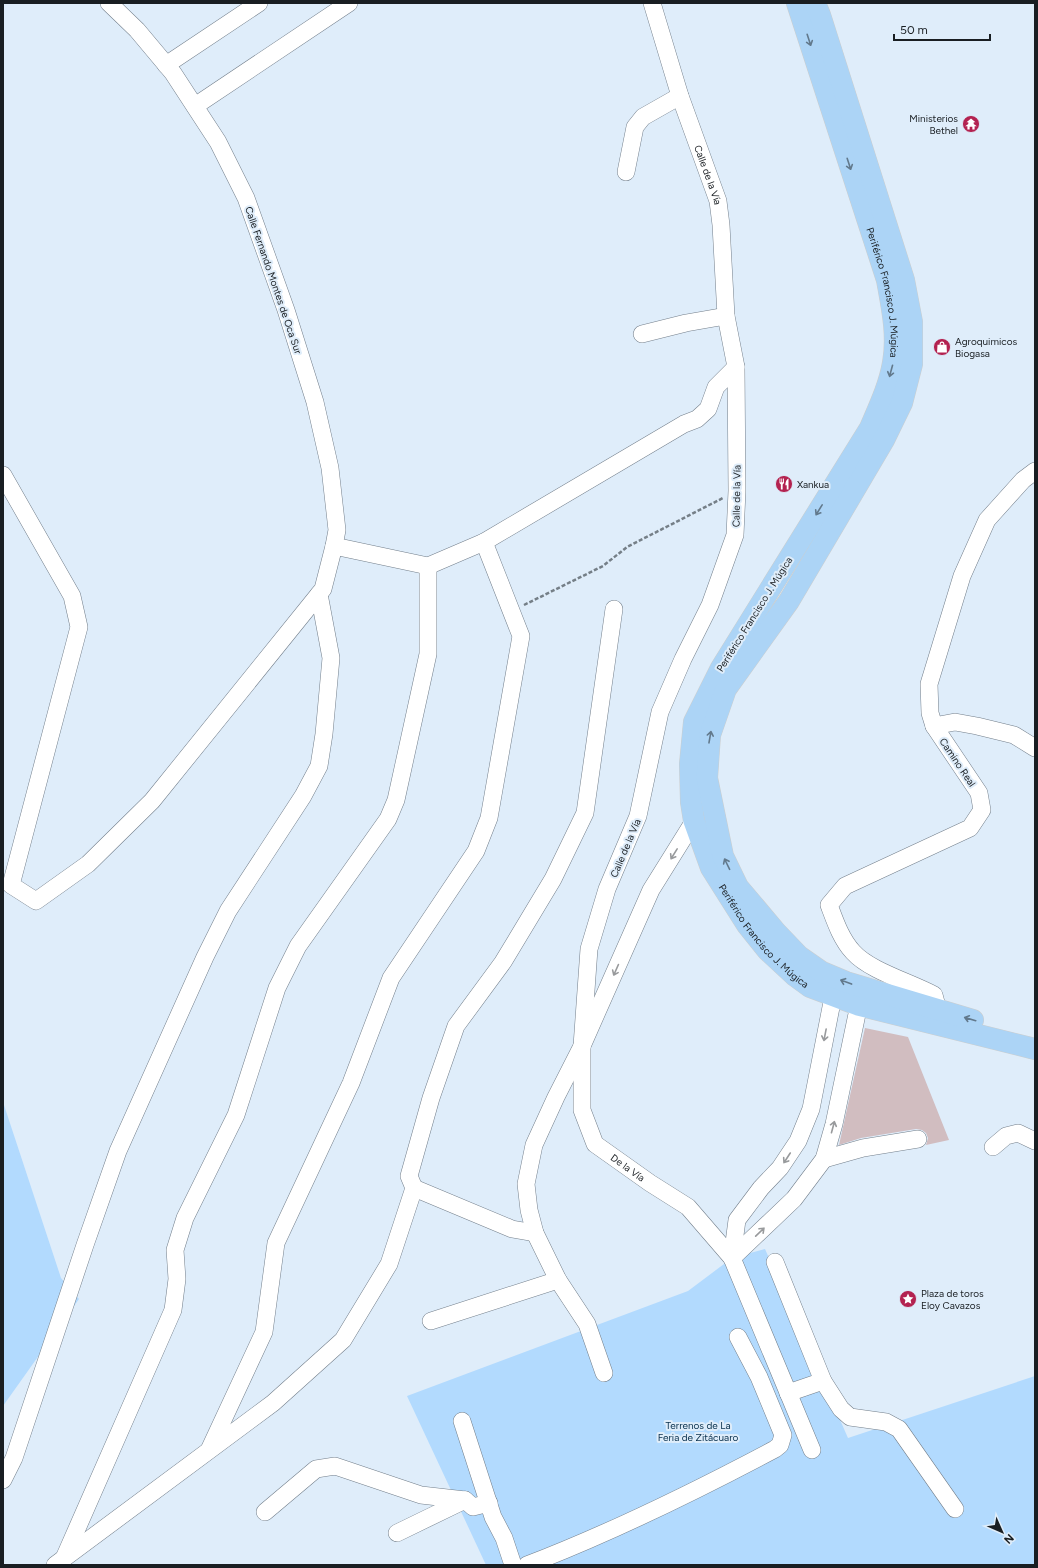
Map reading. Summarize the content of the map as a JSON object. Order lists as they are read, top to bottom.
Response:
{
  "streets": {
    "main road": ["Periférico Francisco J. Múgica"],
    "street": [
      "Calle de la Vía",
      "Calle Fernando Montes de Oca Sur",
      "Camino Real",
      "De la Vía"
    ]
  },
  "crossings": [
    ["Calle de la Vía", "De la Vía"],
    ["Periférico Francisco J. Múgica", "Camino Real"]
  ],
  "parks": ["Terrenos de La Feria de Zitácuaro"],
  "places": {
    "temple": ["Ministerios Bethel"],
    "shop": ["Agroquimicos Biogasa"],
    "restaurant": ["Xankua"],
    "place": ["Plaza de toros Eloy Cavazos"]
  },
  "scale_bar": "50 m",
  "north": "bottom right"
}
